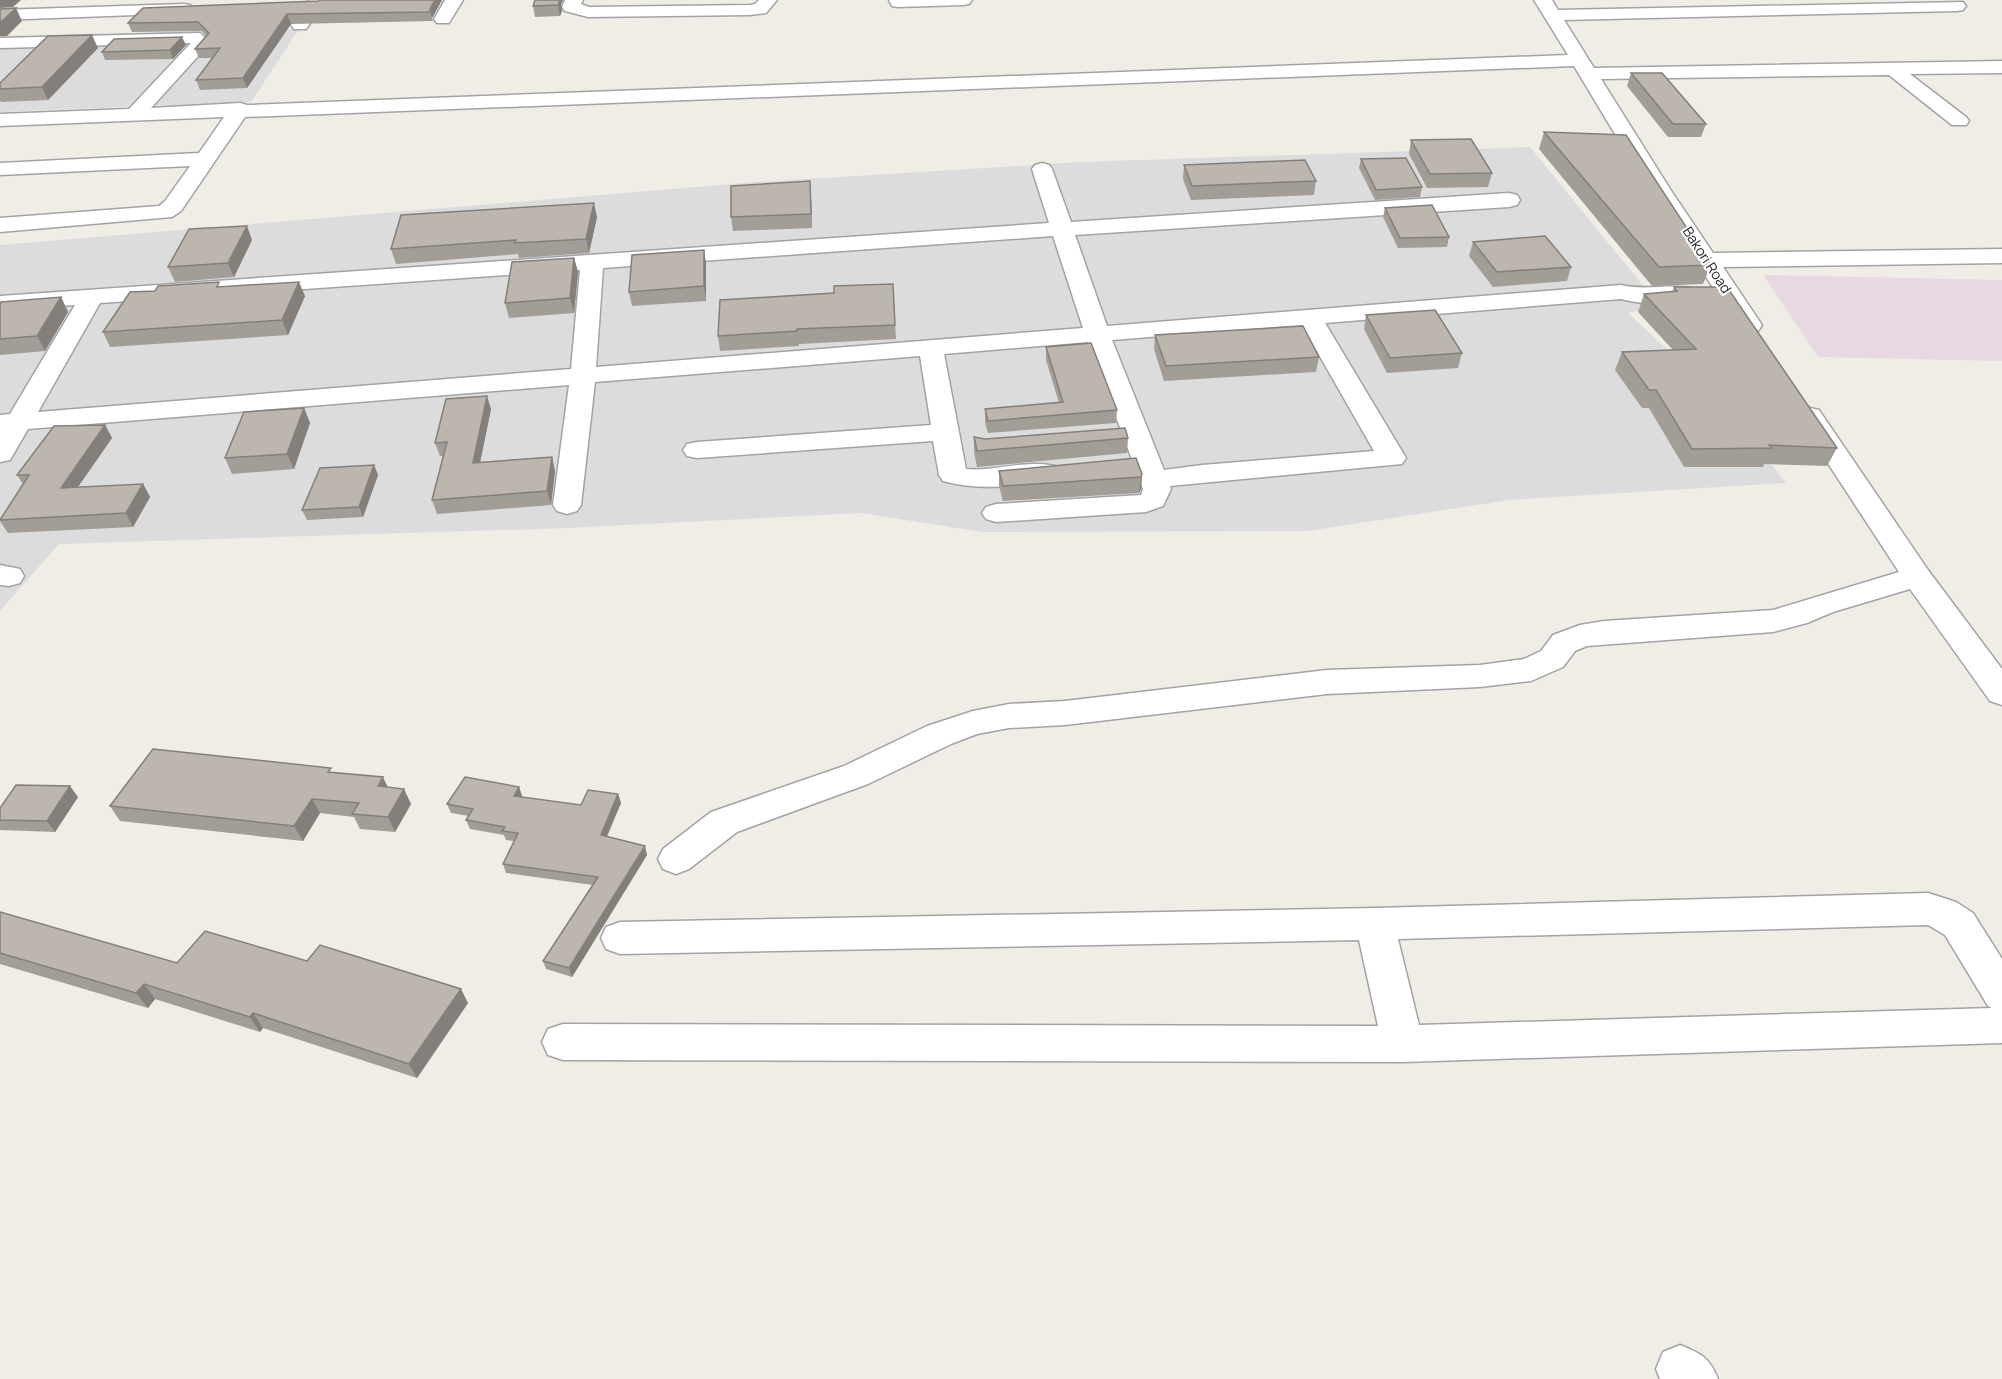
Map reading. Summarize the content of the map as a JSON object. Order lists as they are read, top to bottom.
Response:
{
  "streets": {
    "street": ["Bakori Road"]
  }
}
